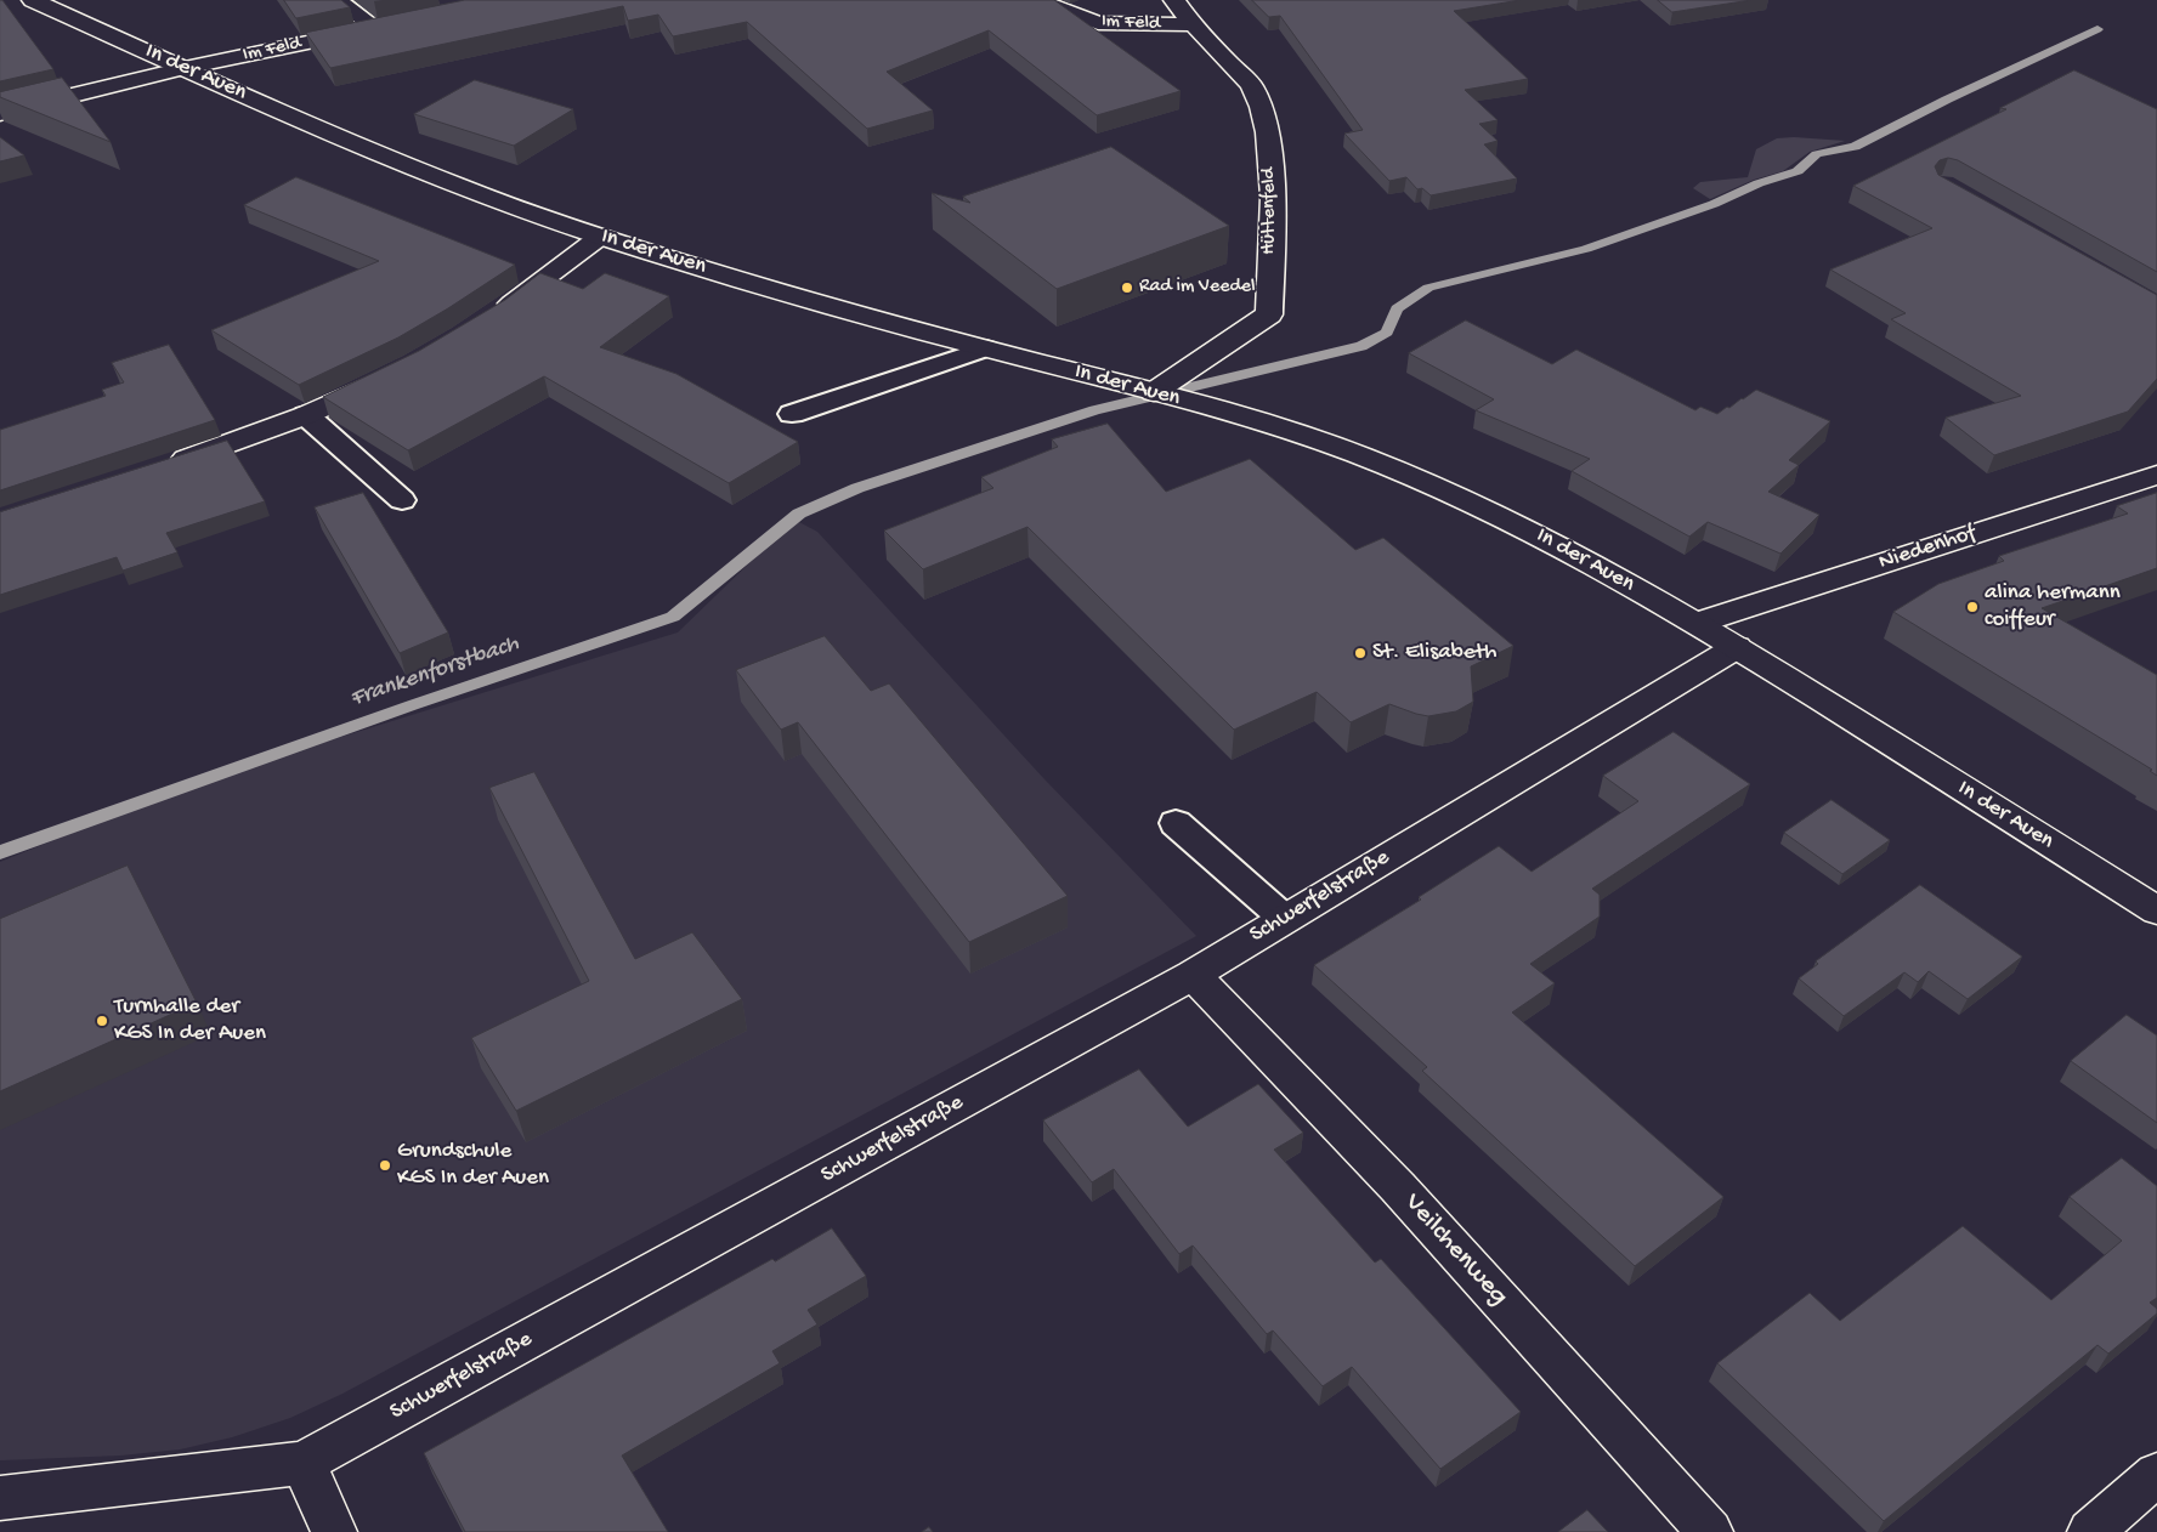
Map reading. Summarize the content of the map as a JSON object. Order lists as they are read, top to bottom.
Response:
{
  "streets": {
    "street": [
      "Im Feld",
      "In der Auen",
      "Hüttenfeld",
      "Niedenhof",
      "Schwerfelstraße",
      "Veilchenweg"
    ]
  },
  "crossings": [
    ["Im Feld", "In der Auen"],
    ["Im Feld", "Hüttenfeld"],
    ["In der Auen", "Hüttenfeld"],
    ["In der Auen", "Niedenhof"],
    ["In der Auen", "Schwerfelstraße"],
    ["Schwerfelstraße", "Veilchenweg"]
  ],
  "water": ["Frankenforstbach"],
  "places": [
    "Rad im Veedel",
    "alina hermann coiffeur",
    "St. Elisabeth",
    "Turnhalle der KGS In der Auen",
    "Grundschule KGS In der Auen"
  ]
}
